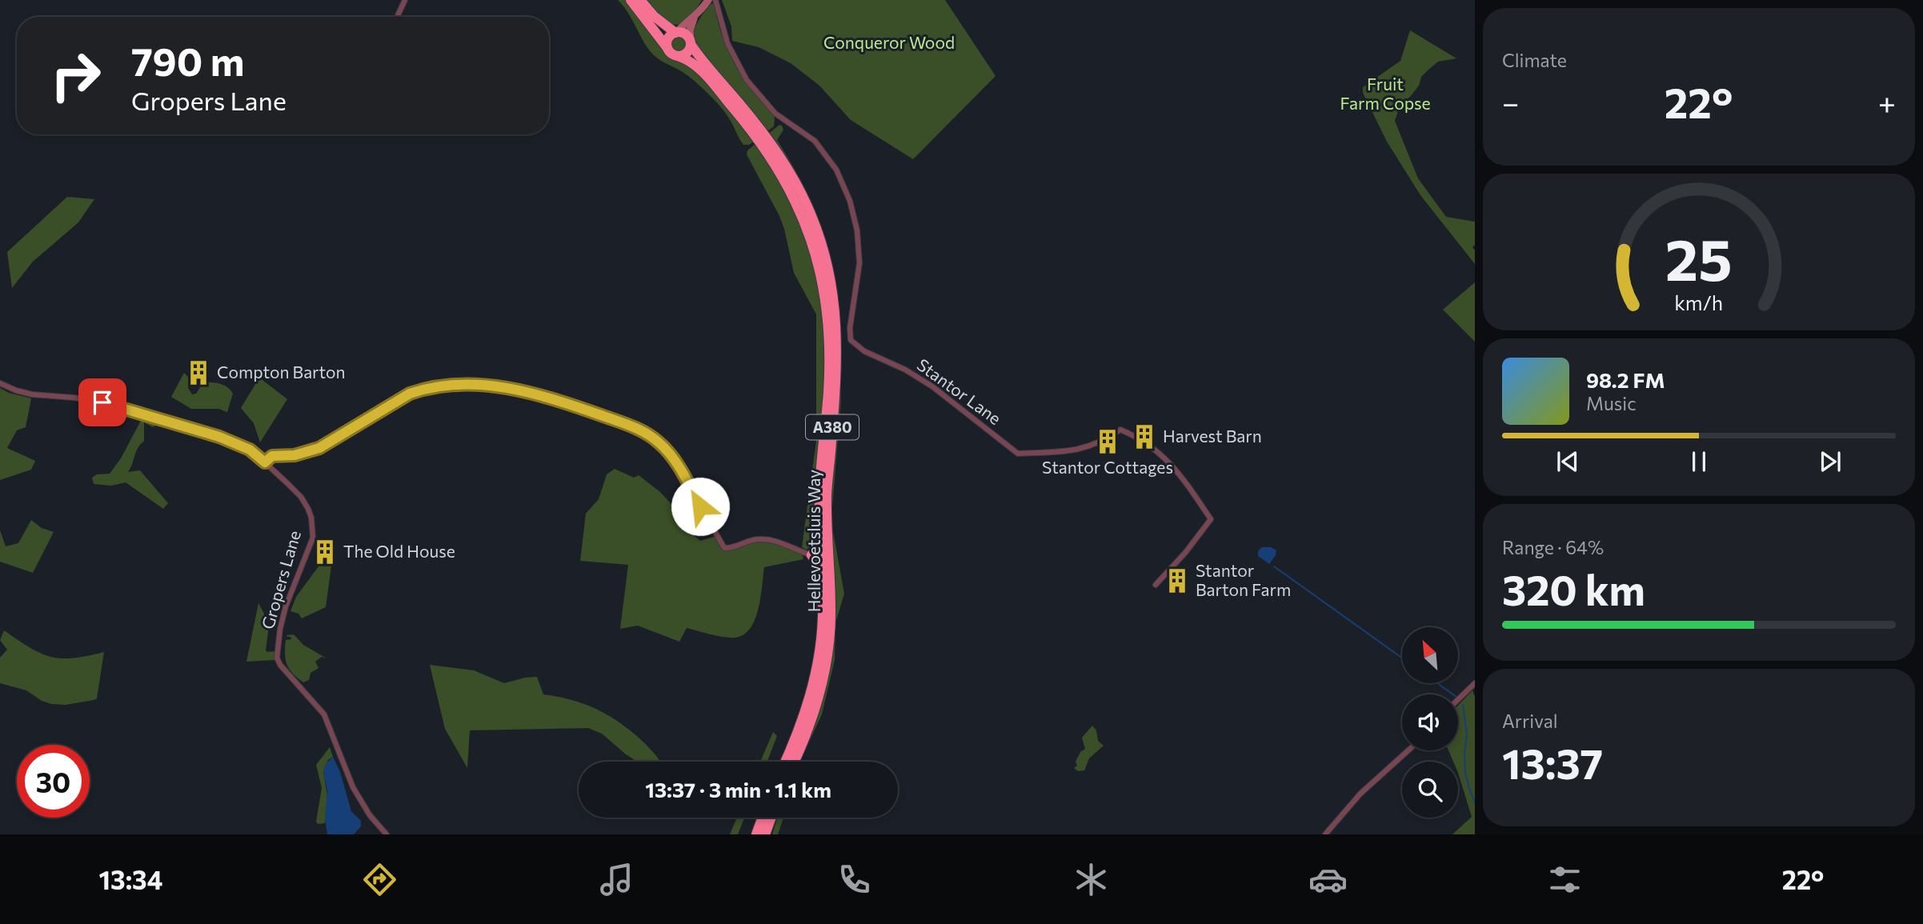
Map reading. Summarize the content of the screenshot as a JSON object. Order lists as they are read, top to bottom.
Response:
{
  "streets": {
    "highway": ["A380", "Hellevoetsluis Way"],
    "street": ["Stantor Lane", "Gropers Lane"]
  },
  "parks": ["Conqueror Wood", "Fruit Farm Copse"],
  "places": {
    "building": [
      "Compton Barton",
      "Harvest Barn",
      "Stantor Cottages",
      "The Old House",
      "Stantor Barton Farm"
    ]
  },
  "north": "top left",
  "page": {
    "tile": [
      "Climate",
      ["Range · 64%", "320 km"],
      ["Arrival", "13:37"]
    ],
    "turn": ["790 m", "Gropers Lane"],
    "heat": ["−", "22°", "+"],
    "song": ["98.2 FM", "Music"],
    "limit": "30",
    "trip": "13:37 · 3 min · 1.1 km",
    "tabs": ["13:34", "22°"],
    "gauge": ["25", "km/h"]
  }
}
